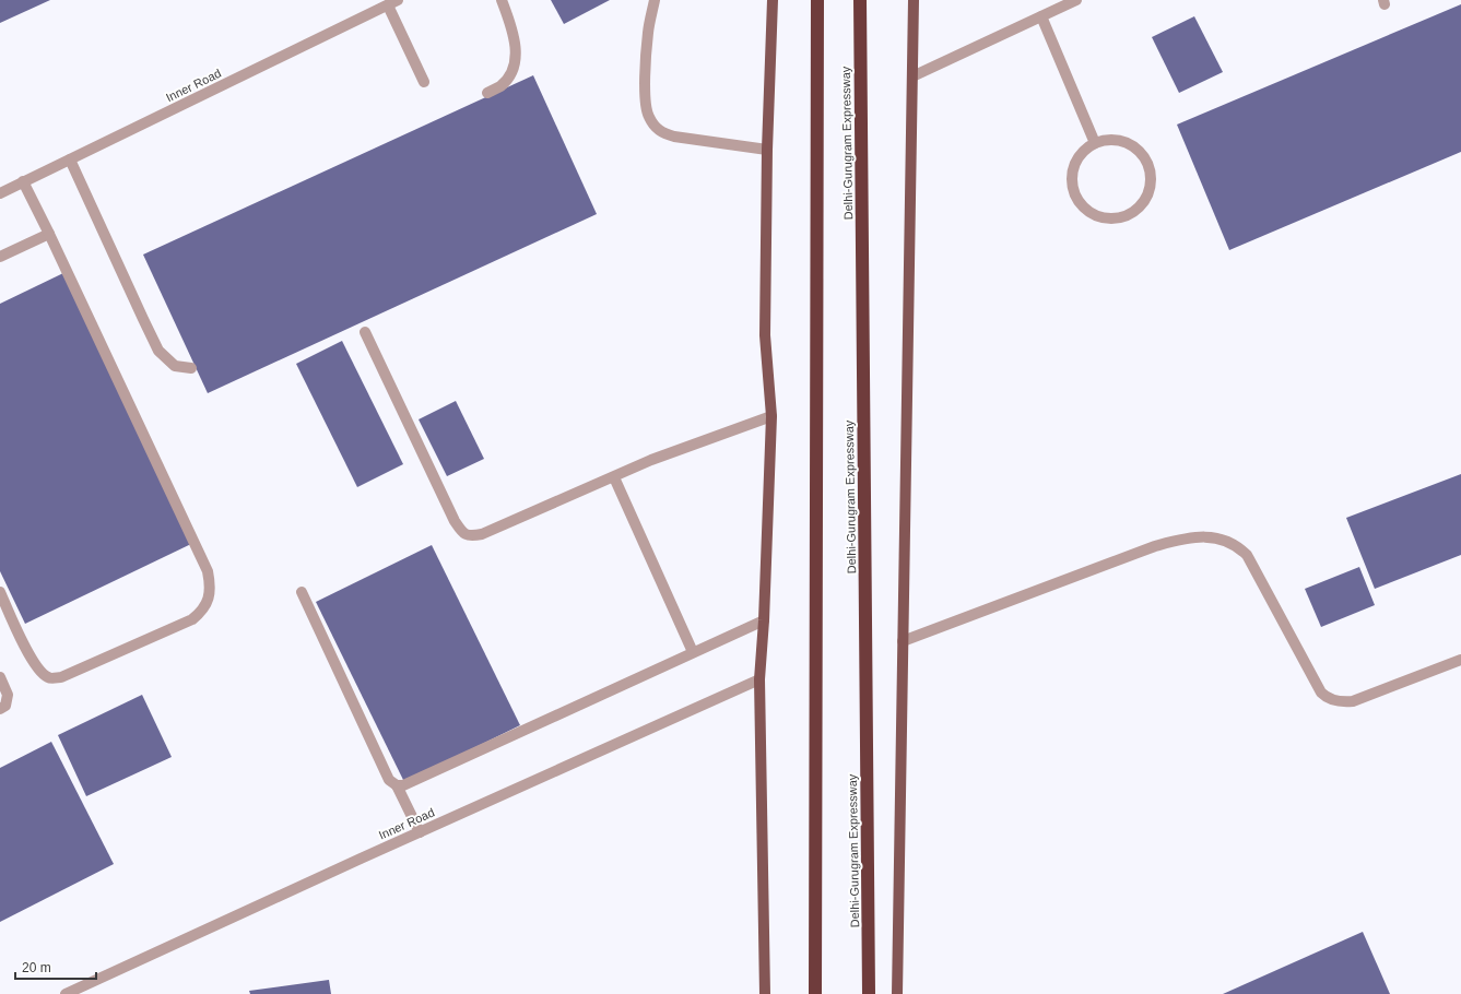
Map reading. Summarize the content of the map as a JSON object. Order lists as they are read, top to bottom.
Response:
{
  "streets": {
    "highway": ["Delhi-Gurugram Expressway"],
    "street": ["Inner Road"]
  },
  "scale_bar": "20 m"
}
